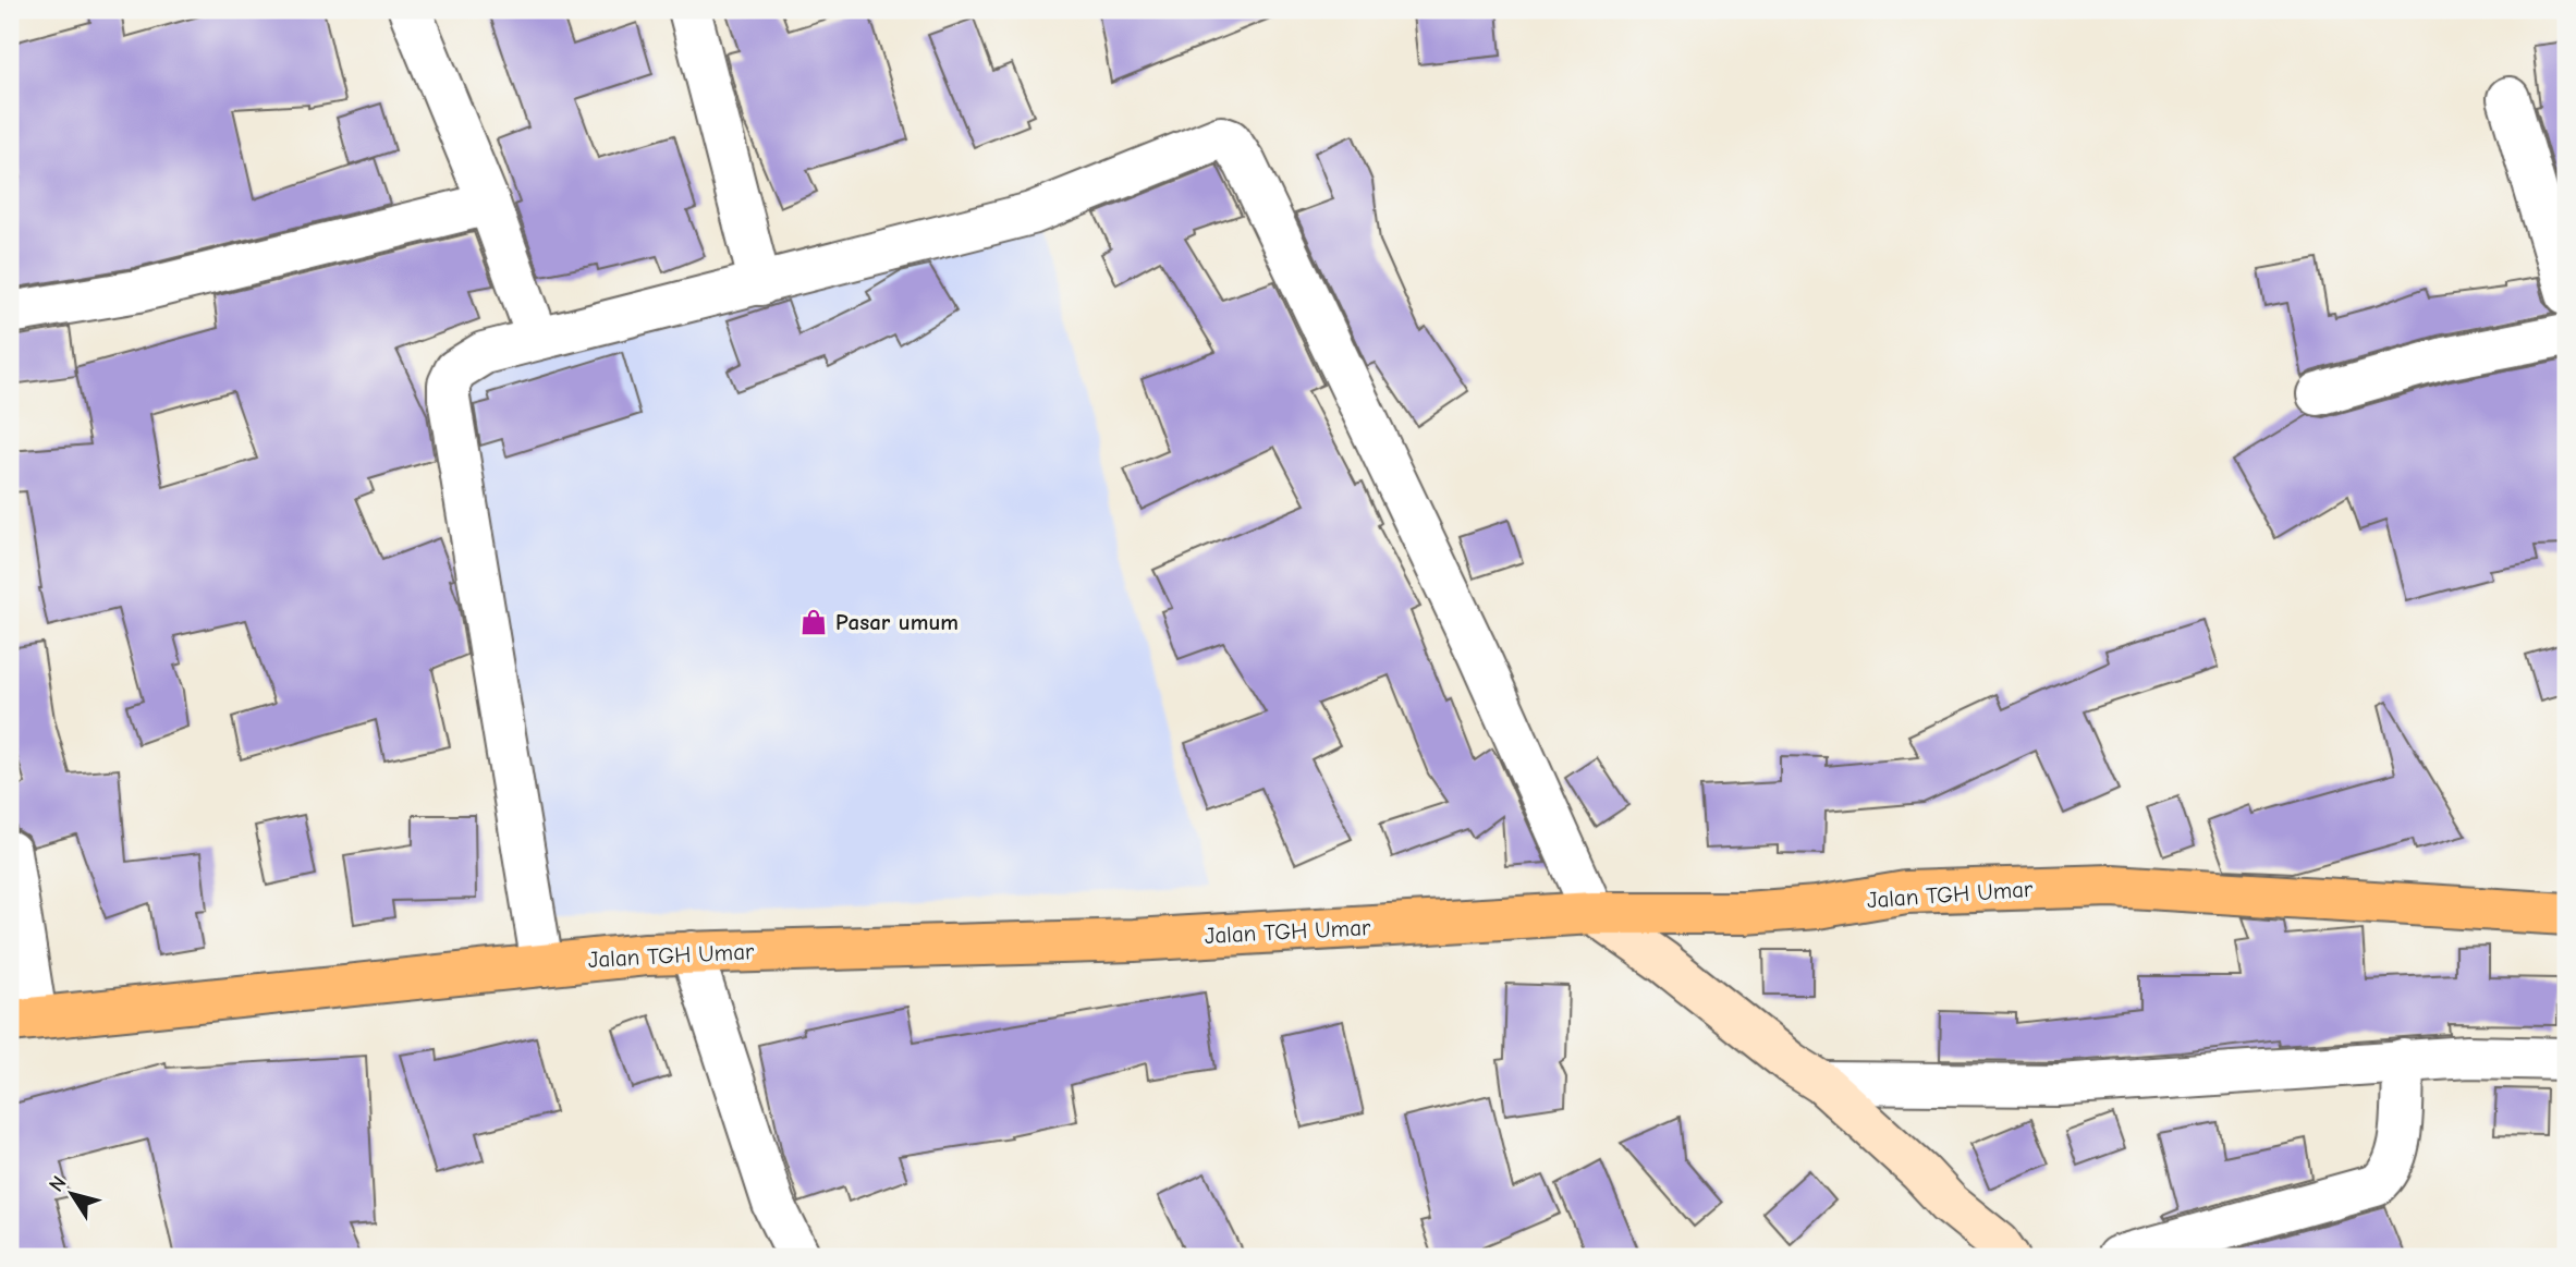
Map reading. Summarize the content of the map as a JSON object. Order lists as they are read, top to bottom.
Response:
{
  "streets": {
    "main road": ["Jalan TGH Umar"]
  },
  "places": {
    "shop": ["Pasar umum"]
  },
  "north": "top left"
}
